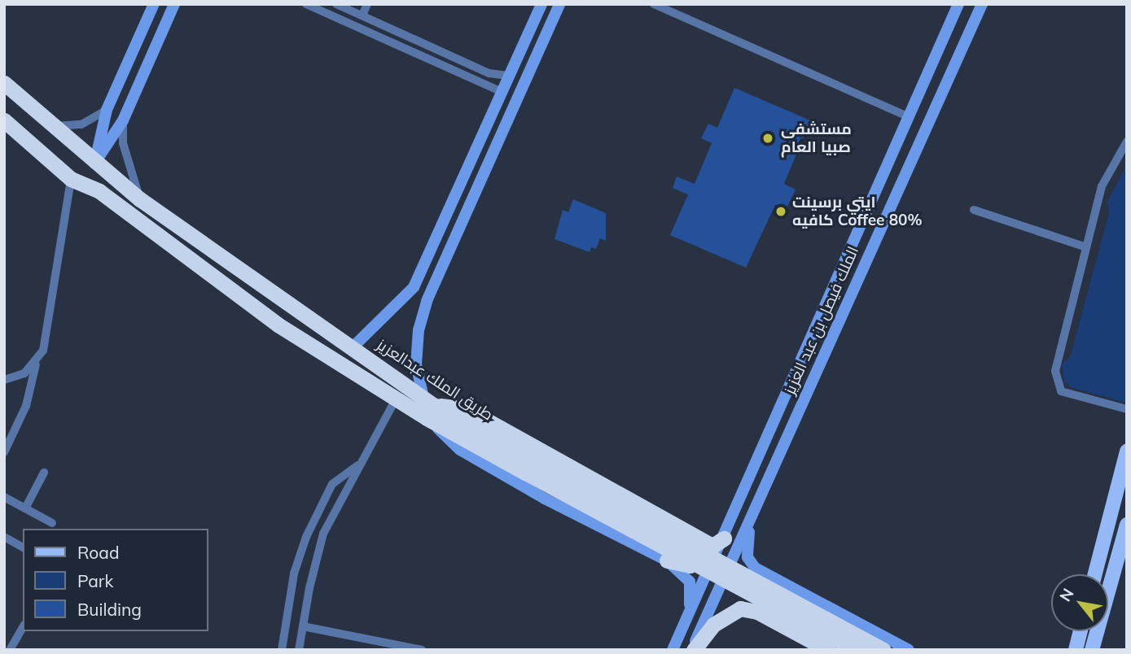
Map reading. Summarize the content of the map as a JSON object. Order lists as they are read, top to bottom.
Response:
{
  "streets": {
    "highway": ["طريق الملك عبدالعزيز"],
    "street": ["الملك فيصل بن عبد العزيز"]
  },
  "places": ["مستشفى صبيا العام", "ايتي برسينت كافيه Coffee 80%"],
  "legend": ["Road", "Park", "Building"],
  "north": "top left"
}
